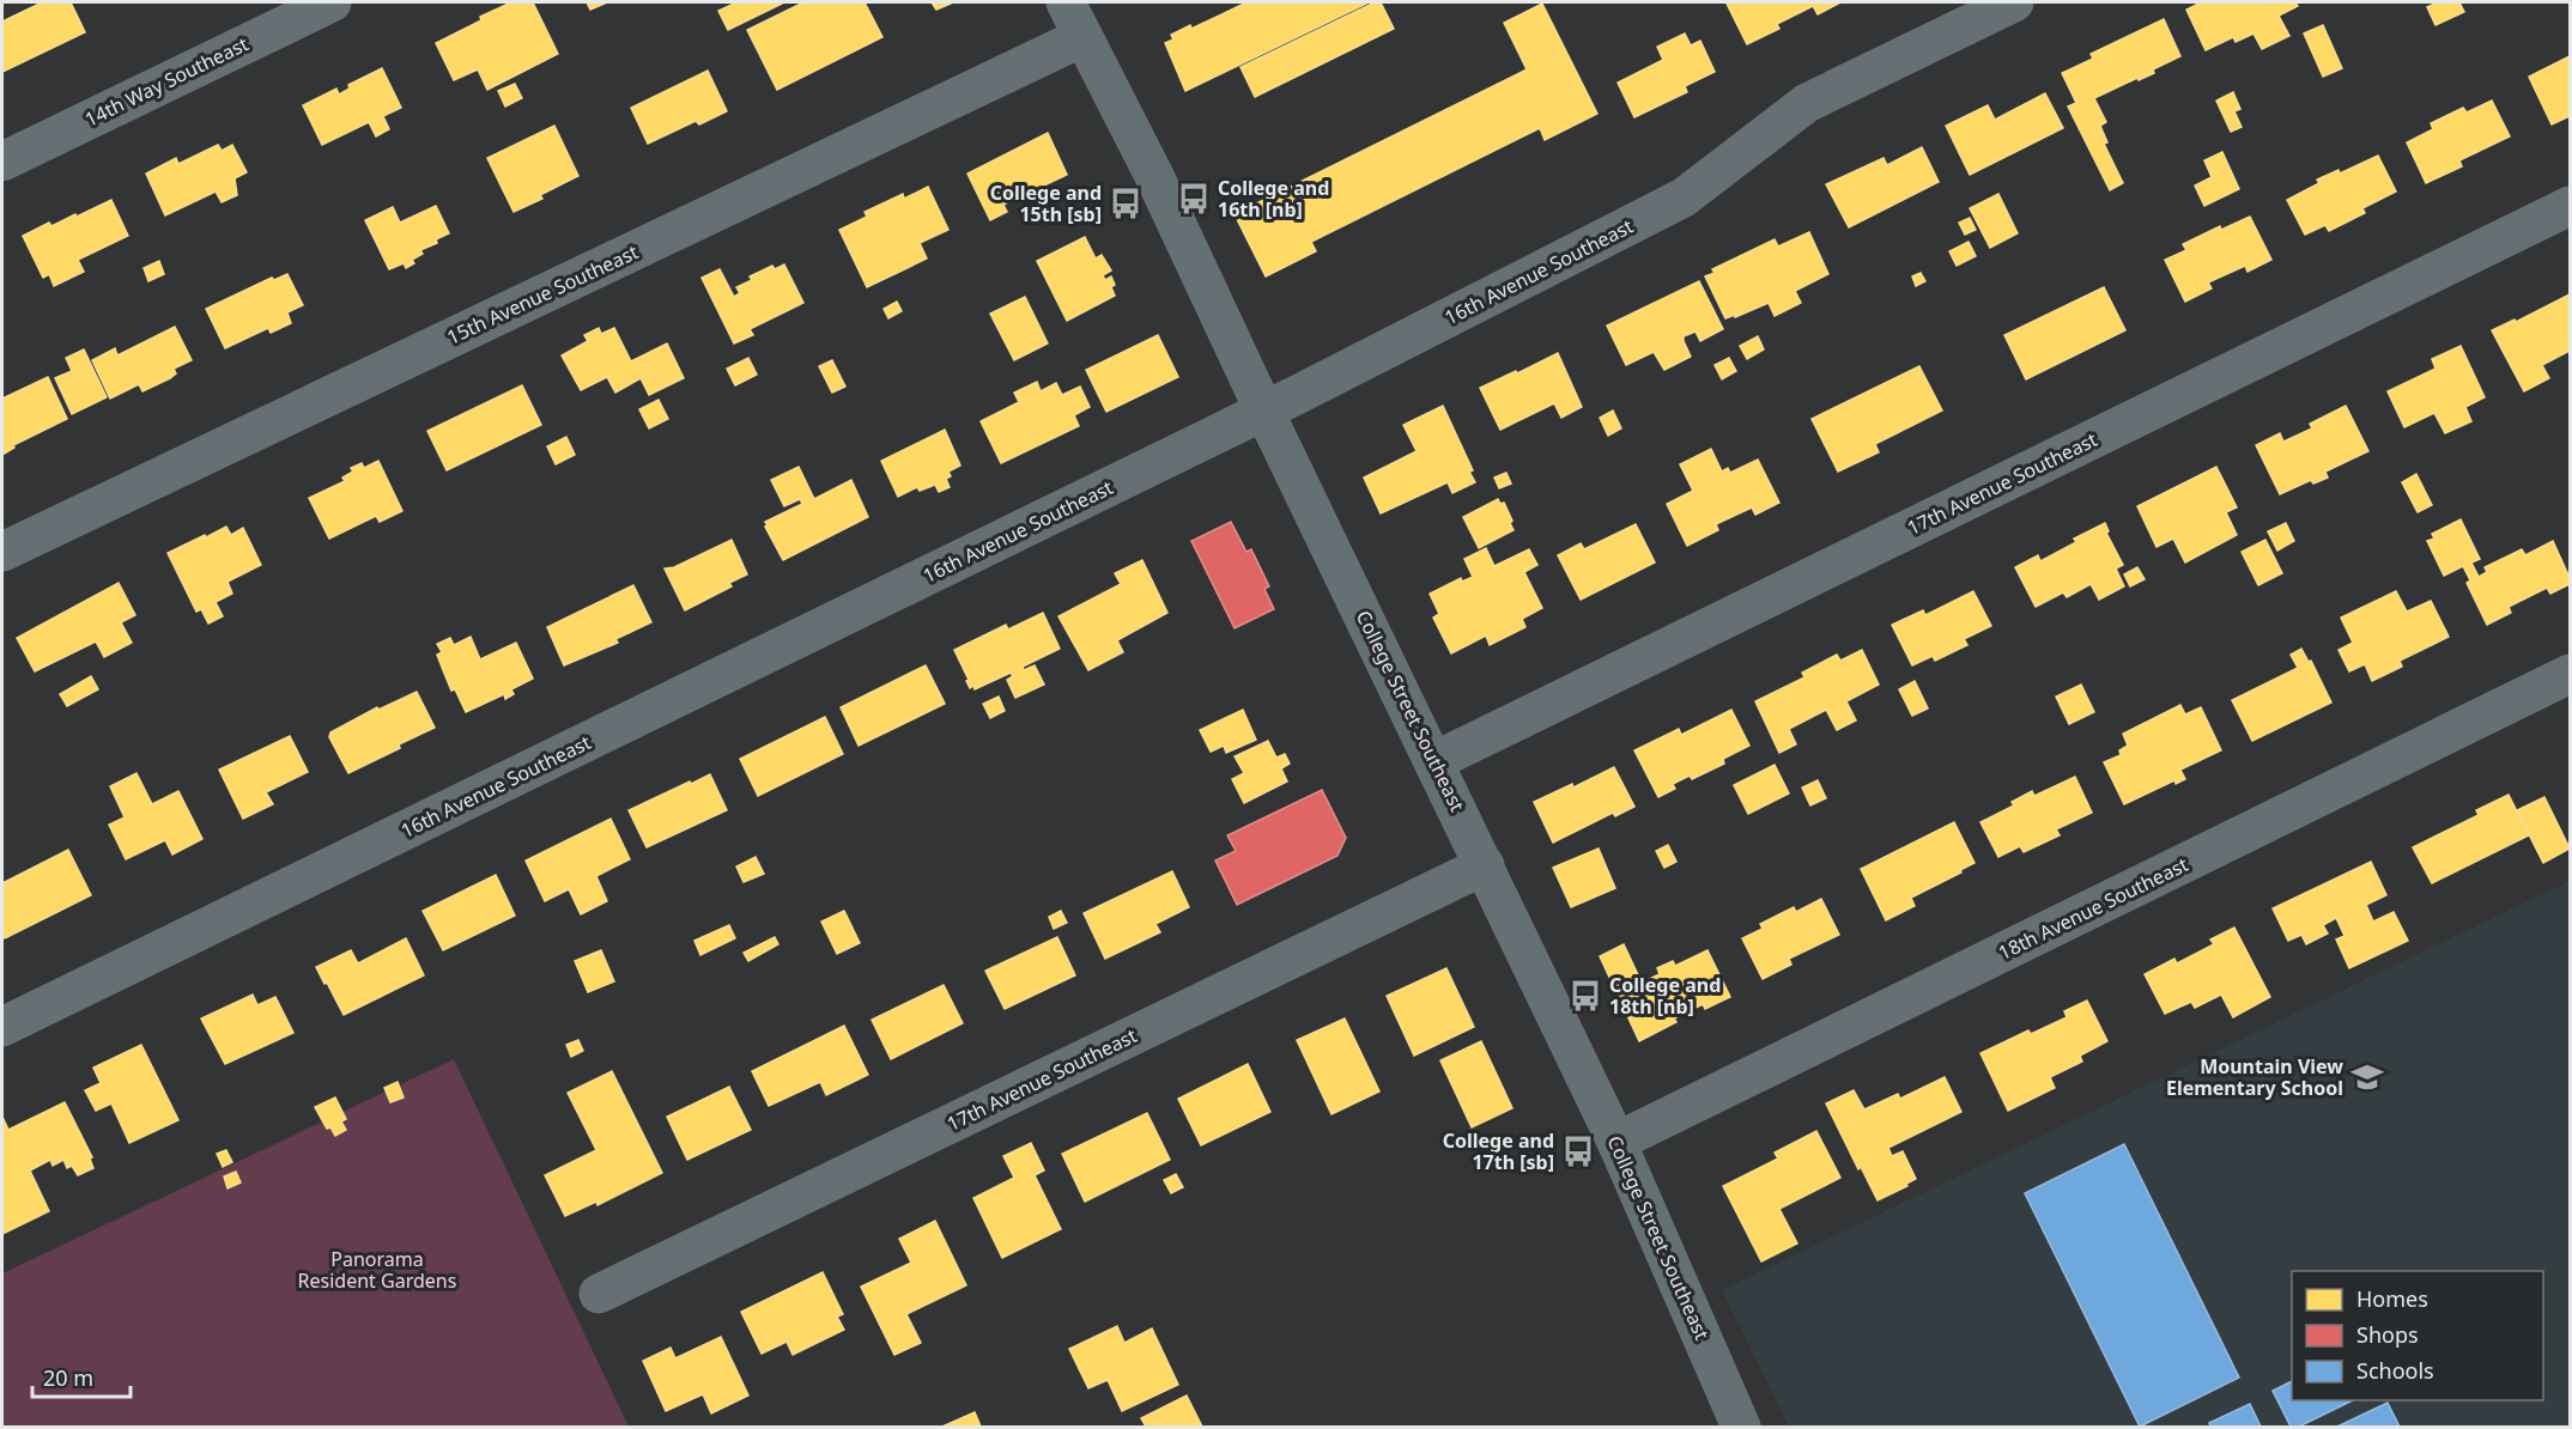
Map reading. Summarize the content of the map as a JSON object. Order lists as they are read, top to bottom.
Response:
{
  "streets": {
    "main road": ["College Street Southeast"],
    "street": [
      "14th Way Southeast",
      "16th Avenue Southeast",
      "15th Avenue Southeast",
      "17th Avenue Southeast",
      "18th Avenue Southeast"
    ]
  },
  "crossings": [
    ["16th Avenue Southeast", "College Street Southeast"],
    ["15th Avenue Southeast", "College Street Southeast"],
    ["17th Avenue Southeast", "College Street Southeast"],
    ["College Street Southeast", "18th Avenue Southeast"]
  ],
  "parks": ["Panorama Resident Gardens"],
  "places": {
    "bus stop": [
      "College and 16th [nb]",
      "College and 15th [sb]",
      "College and 18th [nb]",
      "College and 17th [sb]"
    ],
    "school or university": ["Mountain View Elementary School"]
  },
  "legend": ["Homes", "Shops", "Schools"],
  "scale_bar": "20 m"
}
